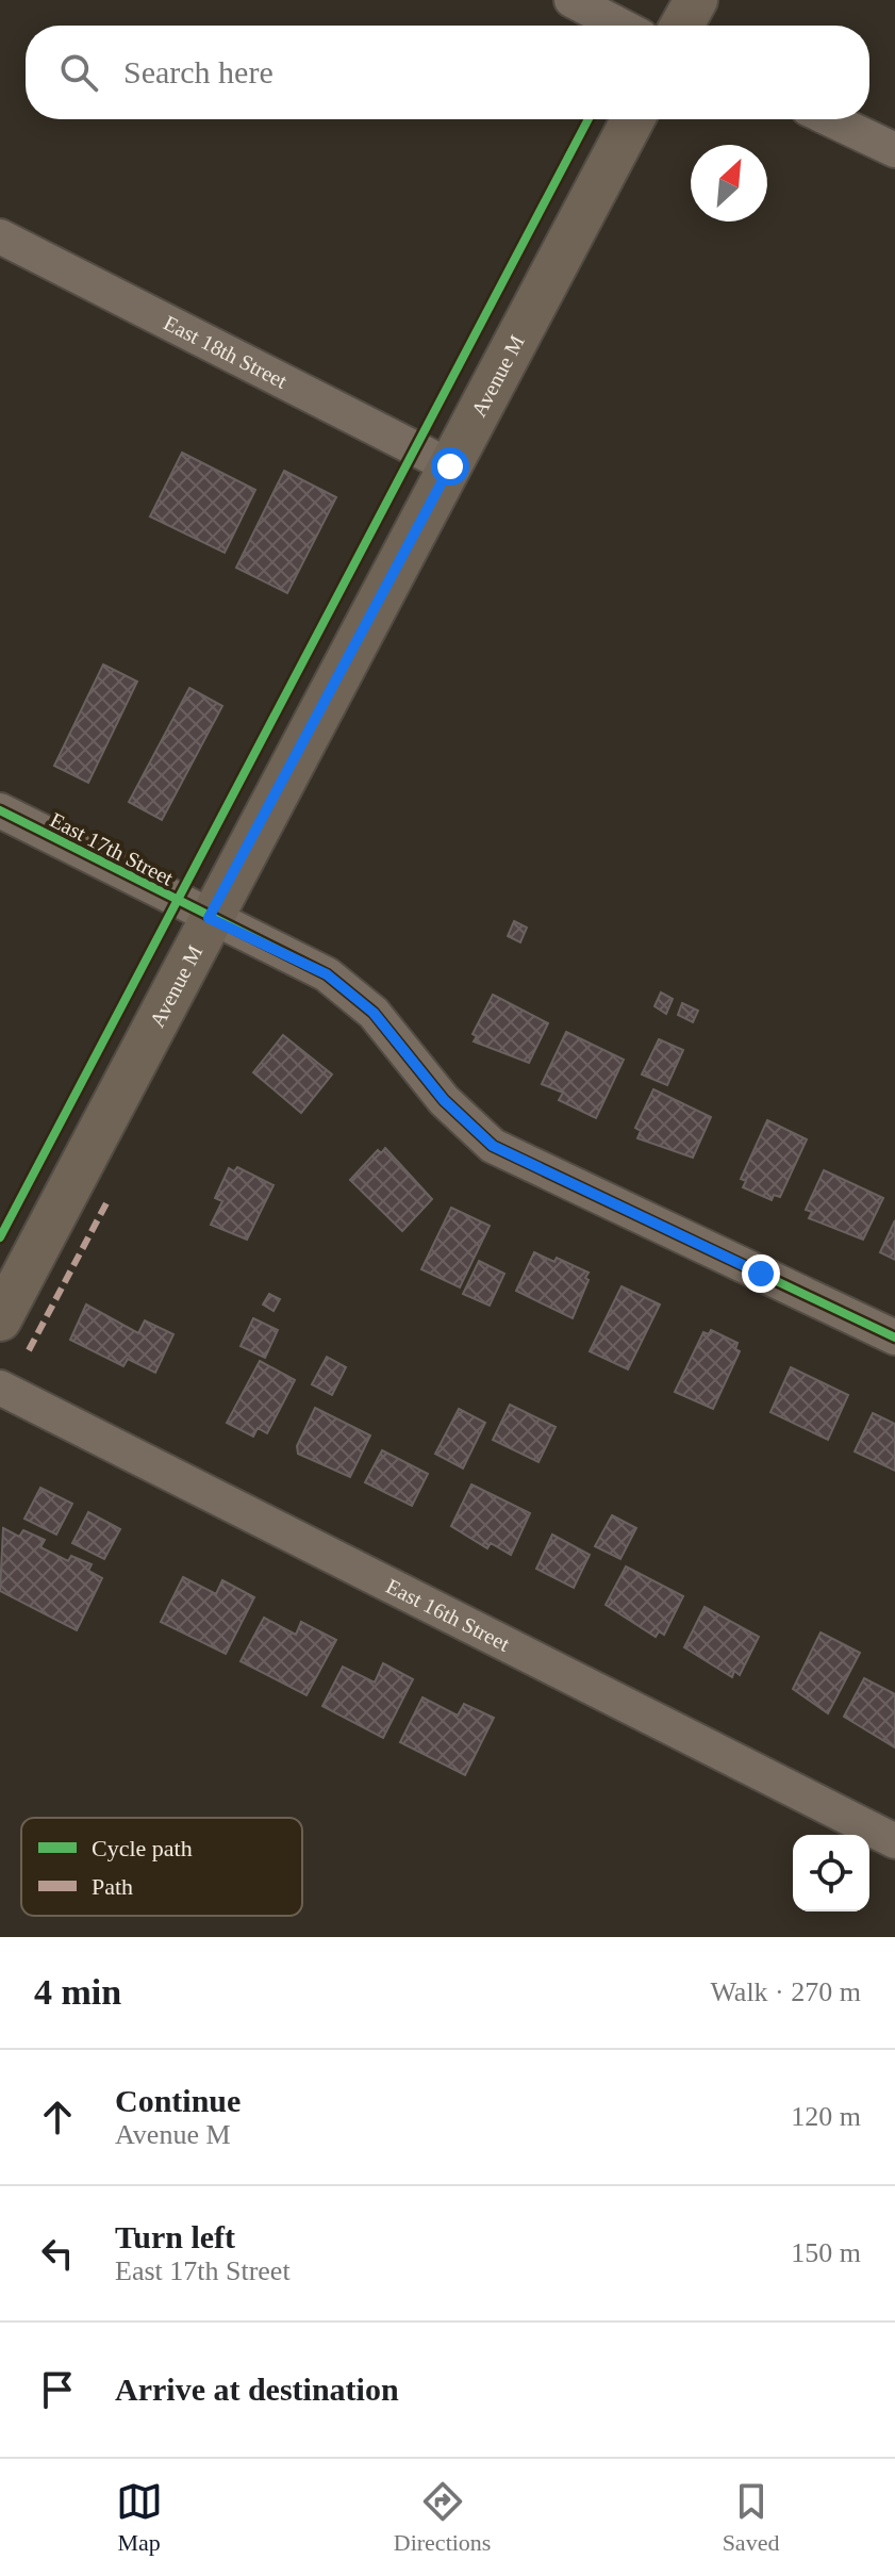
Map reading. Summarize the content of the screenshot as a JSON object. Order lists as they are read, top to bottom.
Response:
{
  "streets": {
    "main road": ["Avenue M"],
    "street": ["East 18th Street", "East 17th Street", "East 16th Street"]
  },
  "crossings": [
    ["East 18th Street", "Avenue M"],
    ["Avenue M", "East 17th Street"]
  ],
  "legend": ["Cycle path", "Path"],
  "north": "top right",
  "page": {
    "search": "Search here",
    "heading": ["4 min", "Walk · 270 m"],
    "list": [
      ["Continue", "Avenue M", "120 m"],
      ["Turn left", "East 17th Street", "150 m"],
      "Arrive at destination"
    ],
    "nav": ["Map", "Directions", "Saved"]
  }
}
